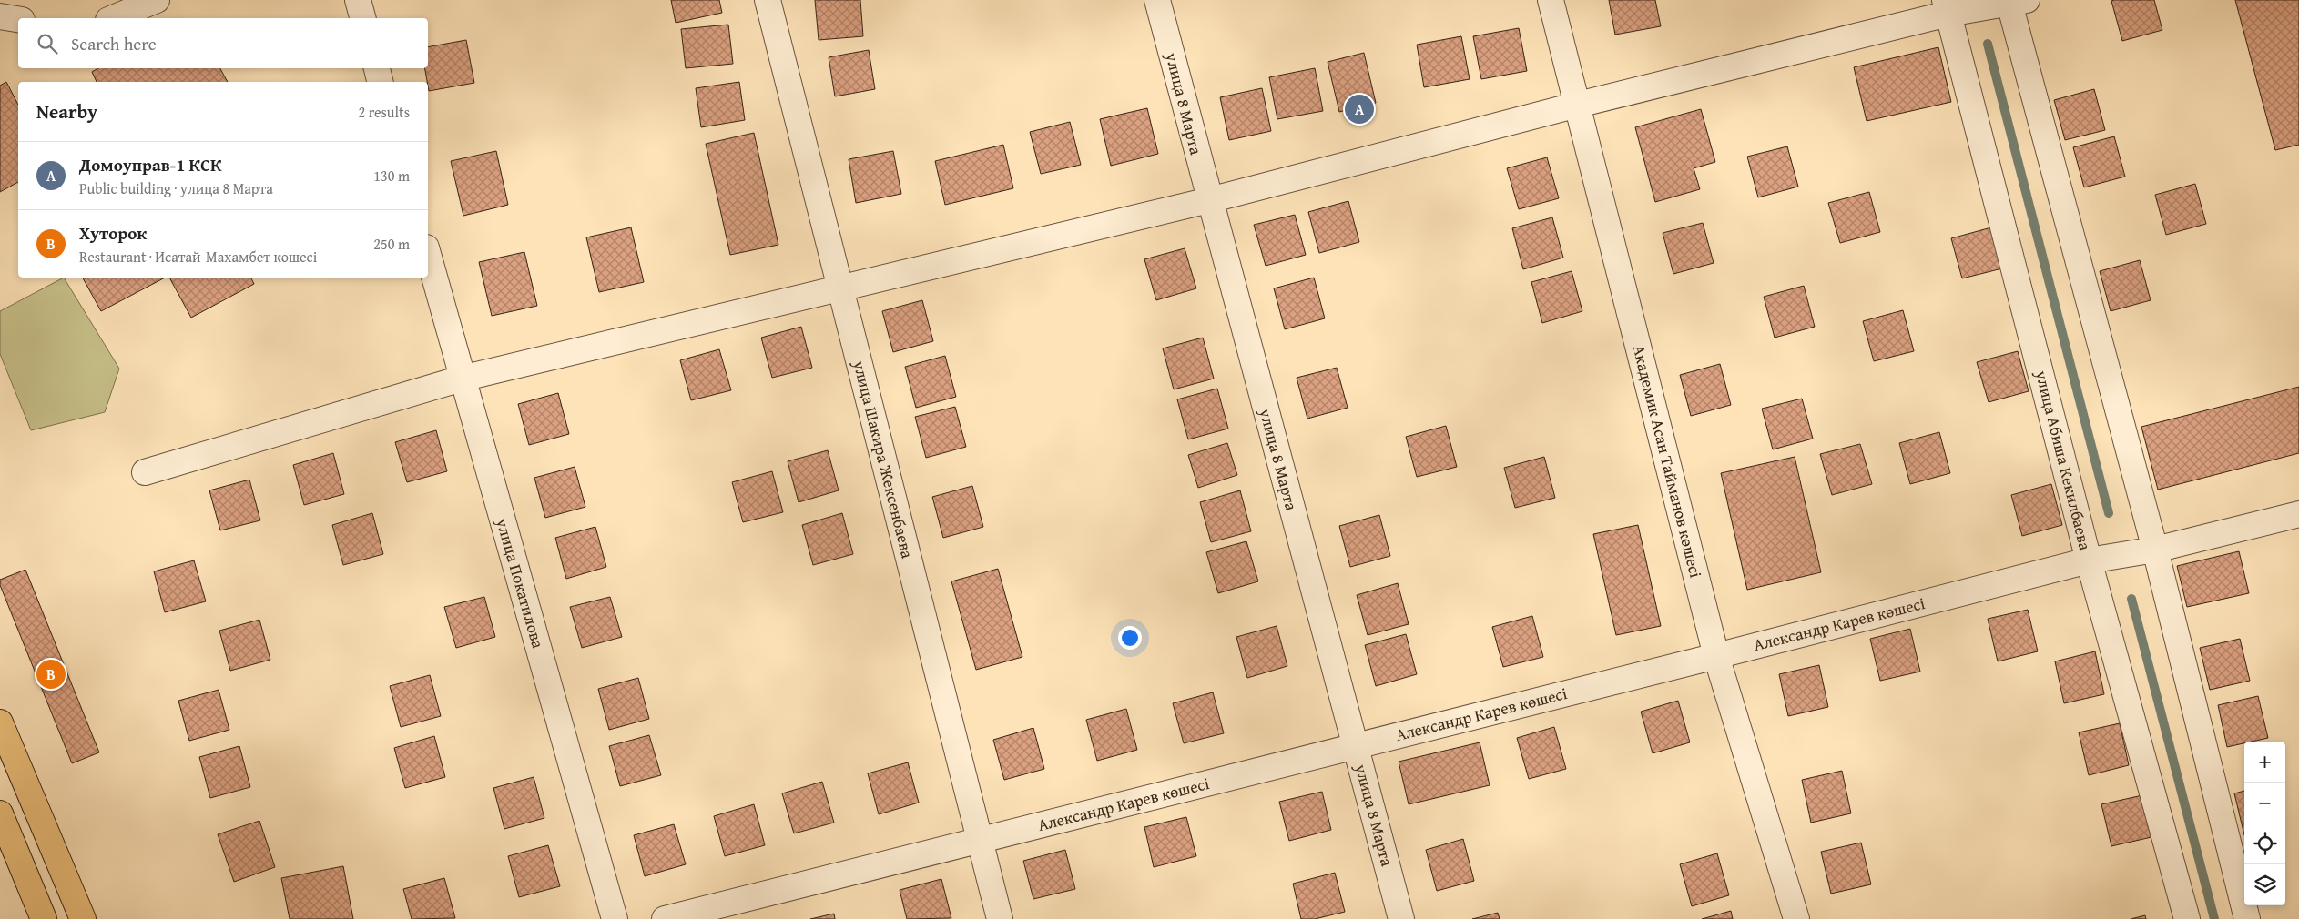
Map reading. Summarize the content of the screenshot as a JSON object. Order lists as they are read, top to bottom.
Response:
{
  "streets": {
    "street": [
      "улица 8 Марта",
      "улица Шакира Жексенбаева",
      "улица Абиша Кекилбаева",
      "Академик Асан Тайманов көшесі",
      "улица Покатилова",
      "Александр Карев көшесі"
    ]
  },
  "crossings": [
    ["улица 8 Марта", "Александр Карев көшесі"],
    ["улица Шакира Жексенбаева", "Александр Карев көшесі"],
    ["улица Абиша Кекилбаева", "Александр Карев көшесі"],
    ["Академик Асан Тайманов көшесі", "Александр Карев көшесі"]
  ],
  "page": {
    "search": "Search here",
    "heading": ["Nearby", "2 results"],
    "pins": ["A", "B"],
    "list": [
      {
        "mark": "A",
        "name": "Домоуправ-1 КСК",
        "note": "Public building · улица 8 Марта",
        "value": "130 m"
      },
      {
        "mark": "B",
        "name": "Хуторок",
        "note": "Restaurant · Исатай-Махамбет көшесі",
        "value": "250 m"
      }
    ],
    "map_buttons": ["+", "−"]
  }
}
